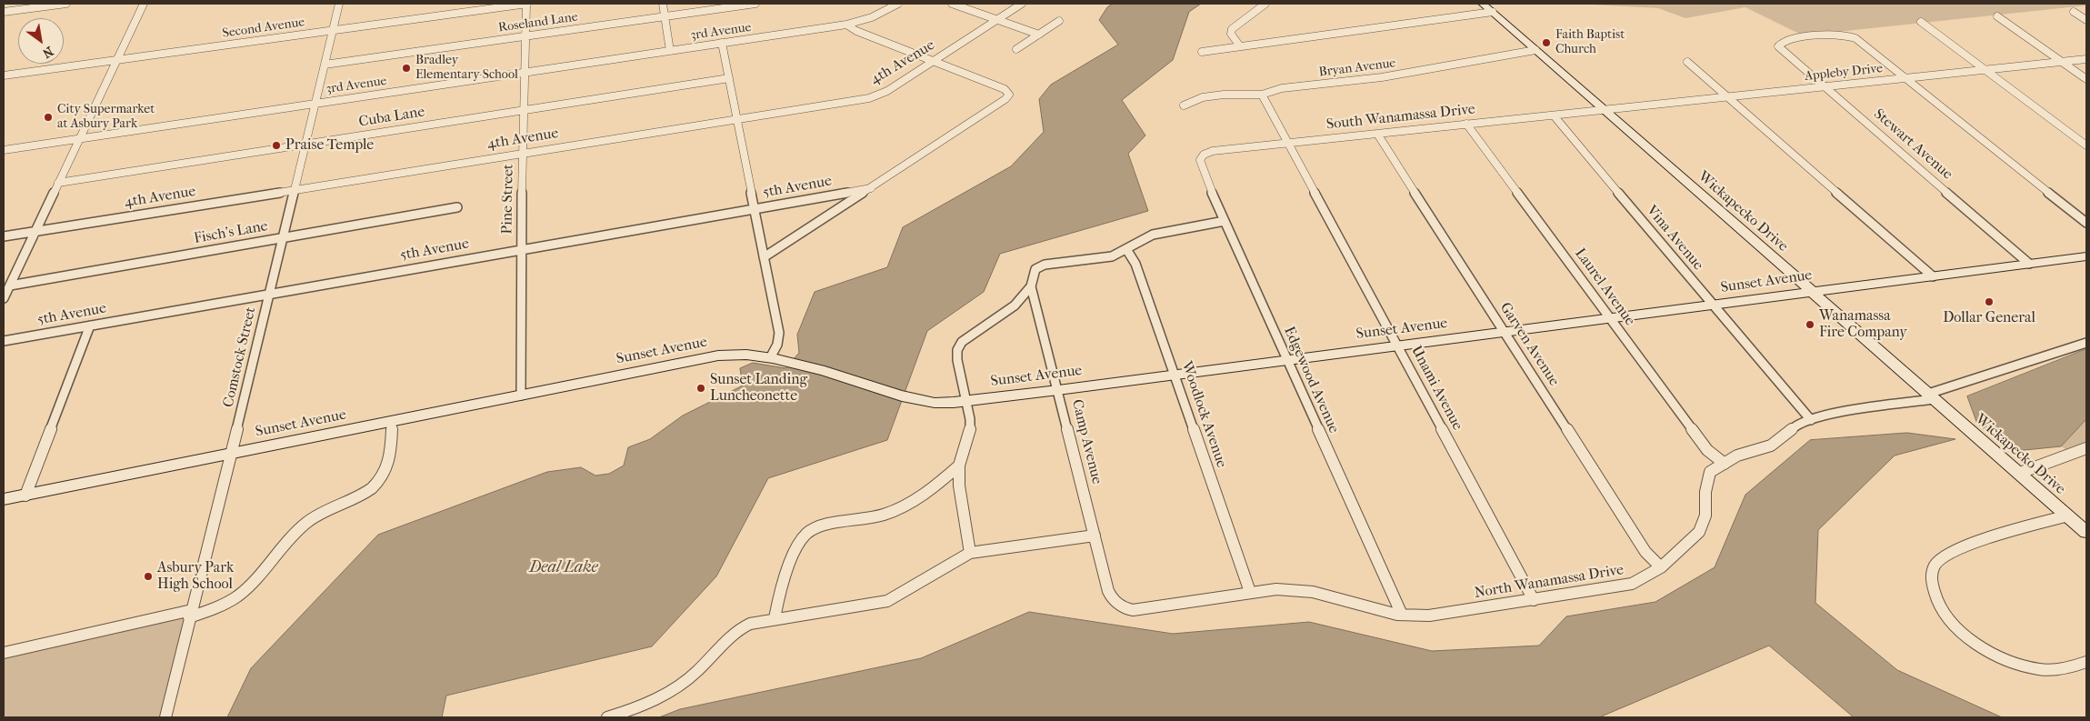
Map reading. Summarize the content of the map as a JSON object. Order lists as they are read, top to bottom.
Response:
{
  "streets": {
    "street": [
      "Roseland Lane",
      "Second Avenue",
      "3rd Avenue",
      "4th Avenue",
      "Bryan Avenue",
      "Appleby Drive",
      "Cuba Lane",
      "South Wanamassa Drive",
      "Stewart Avenue",
      "5th Avenue",
      "Pine Street",
      "Wickapecko Drive",
      "Fisch's Lane",
      "Vina Avenue",
      "Sunset Avenue",
      "Laurel Avenue",
      "Garven Avenue",
      "Comstock Street",
      "Edgewood Avenue",
      "Unami Avenue",
      "Woodlock Avenue",
      "Camp Avenue",
      "North Wanamassa Drive"
    ]
  },
  "crossings": [
    ["Roseland Lane", "Pine Street"],
    ["Roseland Lane", "Comstock Street"],
    ["Second Avenue", "Pine Street"],
    ["Second Avenue", "Comstock Street"],
    ["3rd Avenue", "Pine Street"],
    ["3rd Avenue", "Comstock Street"],
    ["4th Avenue", "Pine Street"],
    ["4th Avenue", "Comstock Street"],
    ["Bryan Avenue", "Wickapecko Drive"],
    ["Bryan Avenue", "Unami Avenue"],
    ["Appleby Drive", "South Wanamassa Drive"],
    ["Appleby Drive", "Stewart Avenue"],
    ["Appleby Drive", "Wickapecko Drive"],
    ["Cuba Lane", "Pine Street"],
    ["Cuba Lane", "Comstock Street"],
    ["South Wanamassa Drive", "Wickapecko Drive"],
    ["South Wanamassa Drive", "Vina Avenue"],
    ["South Wanamassa Drive", "Laurel Avenue"],
    ["South Wanamassa Drive", "Garven Avenue"],
    ["South Wanamassa Drive", "Edgewood Avenue"],
    ["South Wanamassa Drive", "Unami Avenue"],
    ["Stewart Avenue", "Sunset Avenue"],
    ["5th Avenue", "Pine Street"],
    ["5th Avenue", "Comstock Street"],
    ["Pine Street", "Sunset Avenue"],
    ["Wickapecko Drive", "Sunset Avenue"],
    ["Wickapecko Drive", "North Wanamassa Drive"],
    ["Fisch's Lane", "Comstock Street"],
    ["Vina Avenue", "Sunset Avenue"],
    ["Vina Avenue", "North Wanamassa Drive"],
    ["Sunset Avenue", "Laurel Avenue"],
    ["Sunset Avenue", "Garven Avenue"],
    ["Sunset Avenue", "Comstock Street"],
    ["Sunset Avenue", "Edgewood Avenue"],
    ["Sunset Avenue", "Unami Avenue"],
    ["Sunset Avenue", "Woodlock Avenue"],
    ["Sunset Avenue", "Camp Avenue"],
    ["Laurel Avenue", "North Wanamassa Drive"],
    ["Garven Avenue", "North Wanamassa Drive"],
    ["Edgewood Avenue", "North Wanamassa Drive"],
    ["Unami Avenue", "North Wanamassa Drive"],
    ["Woodlock Avenue", "North Wanamassa Drive"],
    ["Camp Avenue", "North Wanamassa Drive"]
  ],
  "water": ["Deal Lake"],
  "places": [
    "Faith Baptist Church",
    "Bradley Elementary School",
    "City Supermarket at Asbury Park",
    "Praise Temple",
    "Dollar General",
    "Wanamassa Fire Company",
    "Sunset Landing Luncheonette",
    "Asbury Park High School"
  ],
  "north": "bottom right"
}
